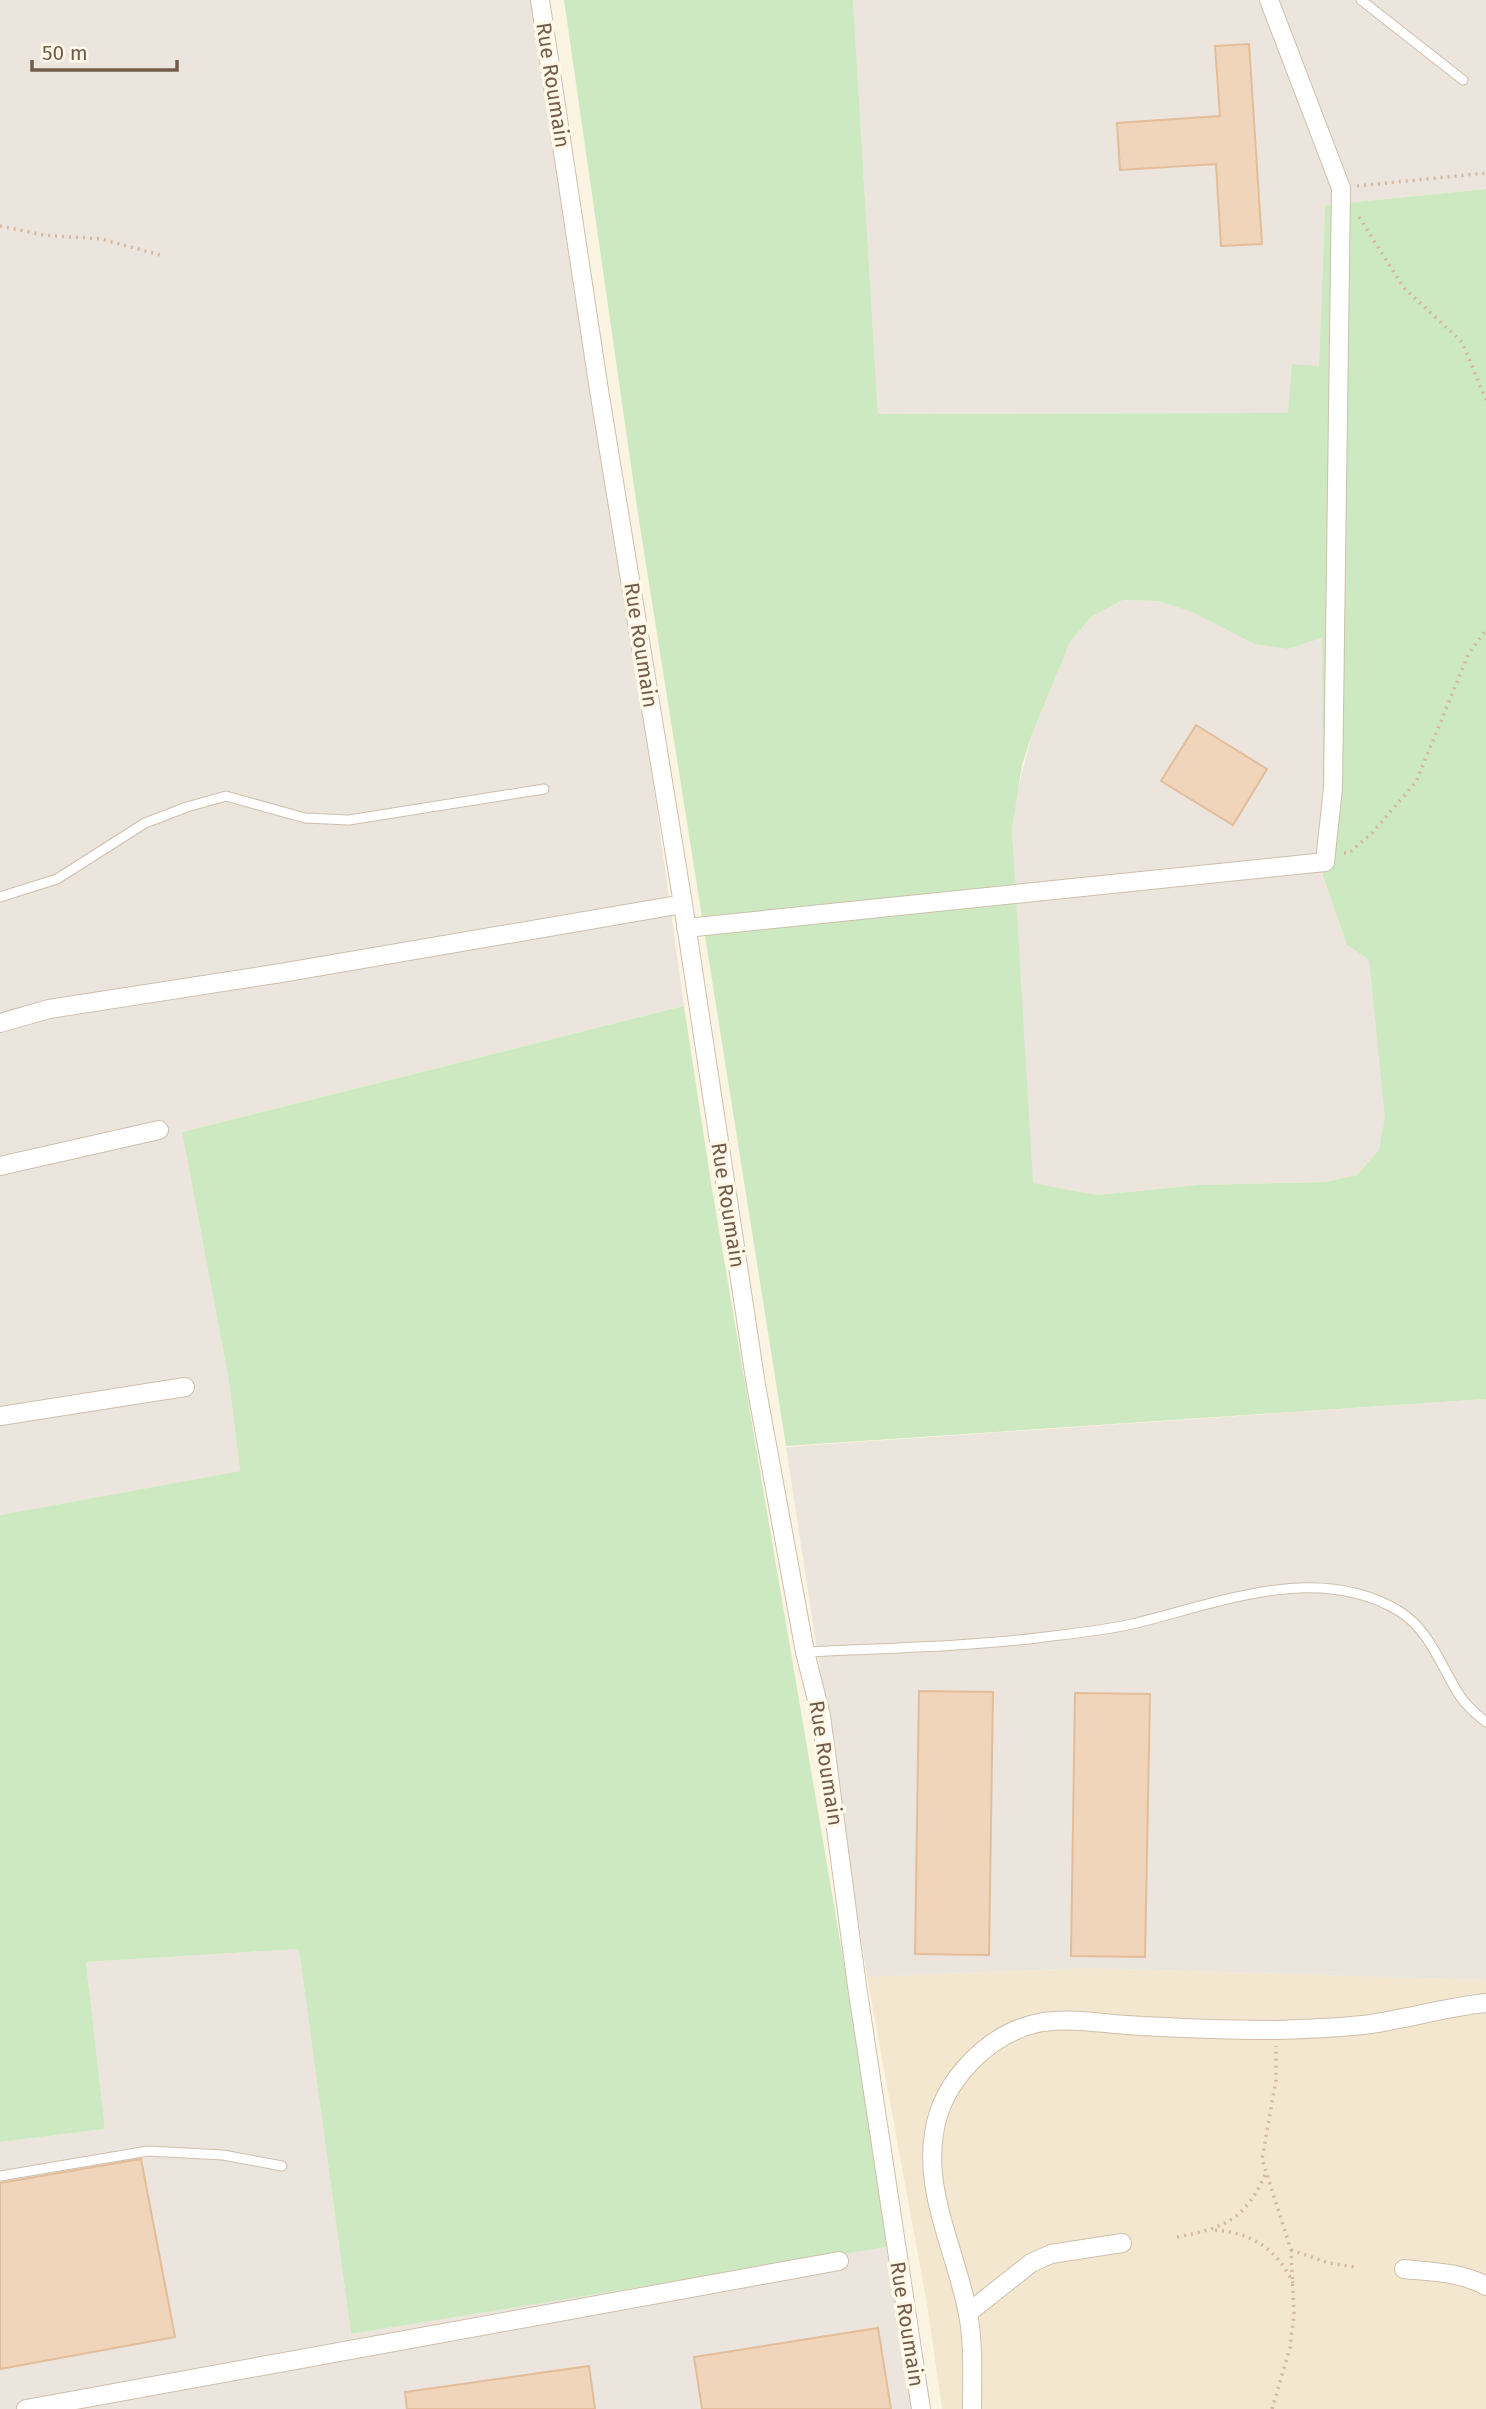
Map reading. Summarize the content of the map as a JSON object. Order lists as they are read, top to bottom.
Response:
{
  "streets": {
    "street": ["Rue Roumain"]
  },
  "scale_bar": "50 m"
}
